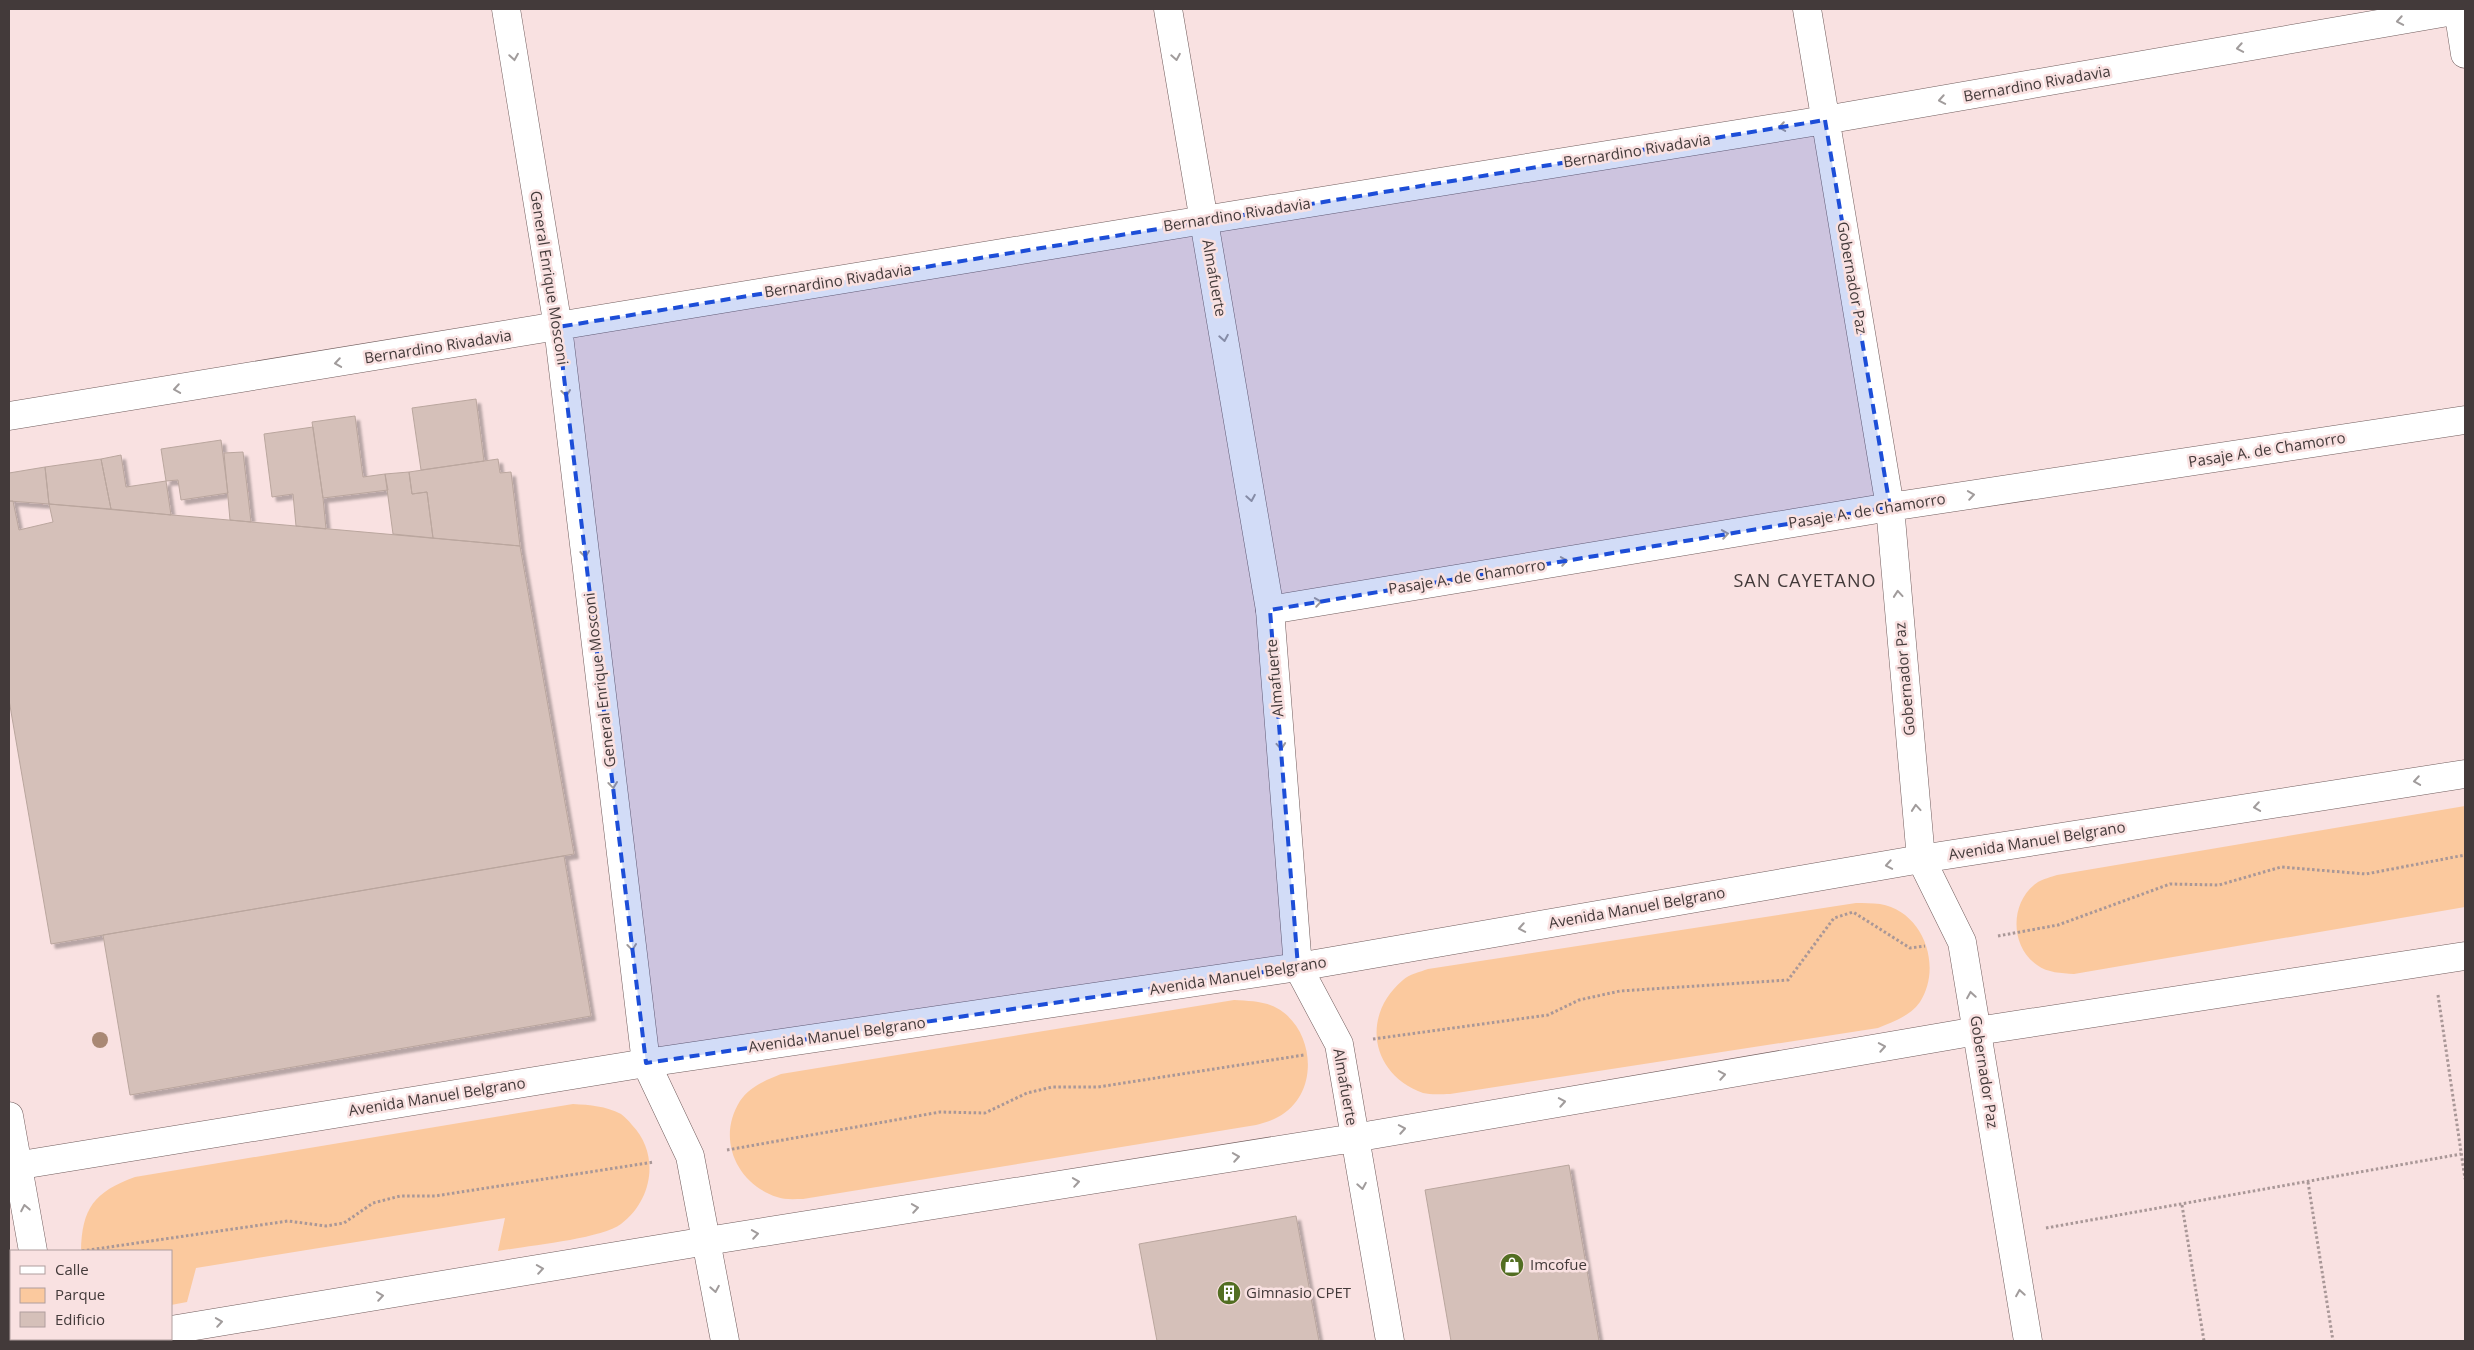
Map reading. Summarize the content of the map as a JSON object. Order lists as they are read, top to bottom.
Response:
{
  "streets": {
    "street": [
      "Bernardino Rivadavia",
      "General Enrique Mosconi",
      "Almafuerte",
      "Gobernador Paz",
      "Pasaje A. de Chamorro",
      "Avenida Manuel Belgrano"
    ]
  },
  "crossings": [
    ["Bernardino Rivadavia", "General Enrique Mosconi"],
    ["Bernardino Rivadavia", "Almafuerte"],
    ["Bernardino Rivadavia", "Gobernador Paz"],
    ["General Enrique Mosconi", "Avenida Manuel Belgrano"],
    ["Almafuerte", "Pasaje A. de Chamorro"],
    ["Almafuerte", "Avenida Manuel Belgrano"],
    ["Gobernador Paz", "Pasaje A. de Chamorro"],
    ["Gobernador Paz", "Avenida Manuel Belgrano"]
  ],
  "one_way": [
    "Bernardino Rivadavia",
    "General Enrique Mosconi",
    "Almafuerte",
    "Gobernador Paz",
    "Pasaje A. de Chamorro"
  ],
  "districts": ["SAN CAYETANO"],
  "places": {
    "shop": ["Imcofue"],
    "building": ["Gimnasio CPET"]
  },
  "legend": ["Calle", "Parque", "Edificio"]
}
